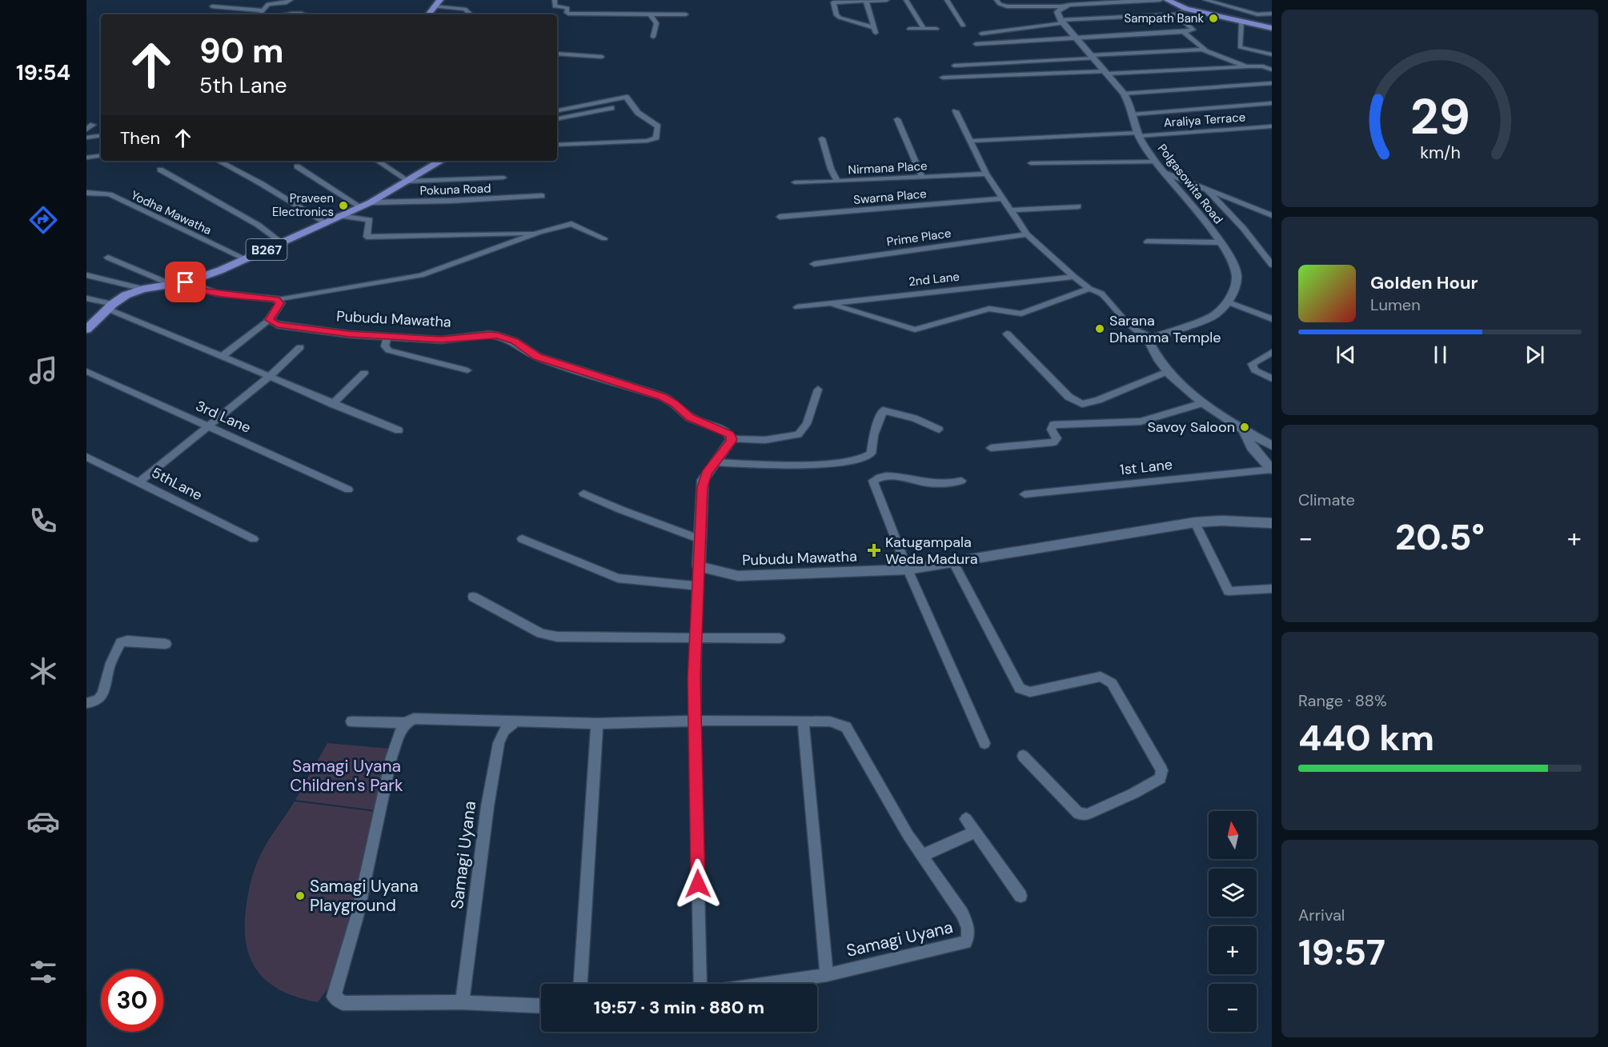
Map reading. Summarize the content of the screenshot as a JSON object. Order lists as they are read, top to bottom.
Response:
{
  "streets": {
    "main road": ["B267"],
    "street": [
      "Araliya Terrace",
      "Nirmana Place",
      "Polgasowita Road",
      "Pokuna Road",
      "Swarna Place",
      "Yodha Mawatha",
      "Prime Place",
      "2nd Lane",
      "Pubudu Mawatha",
      "3rd Lane",
      "1st Lane",
      "5thLane",
      "Samagi Uyana"
    ]
  },
  "crossings": [
    ["Araliya Terrace", "Polgasowita Road"],
    ["Pokuna Road", "B267"],
    ["Yodha Mawatha", "B267"]
  ],
  "parks": ["Samagi Uyana Children's Park"],
  "places": {
    "other": [
      "Sampath Bank",
      "Praveen Electronics",
      "Sarana Dhamma Temple",
      "Savoy Saloon",
      "Samagi Uyana Playground"
    ],
    "health": ["Katugampala Weda Madura"]
  },
  "north": "top",
  "page": {
    "tabs": "19:54",
    "turn": ["90 m", "5th Lane"],
    "then": "Then",
    "song": ["Golden Hour", "Lumen"],
    "tile": [
      "Climate",
      ["Range · 88%", "440 km"],
      ["Arrival", "19:57"]
    ],
    "heat": ["−", "20.5°", "+"],
    "map_buttons": ["+", "−"],
    "limit": "30",
    "trip": "19:57 · 3 min · 880 m",
    "gauge": ["29", "km/h"]
  }
}
